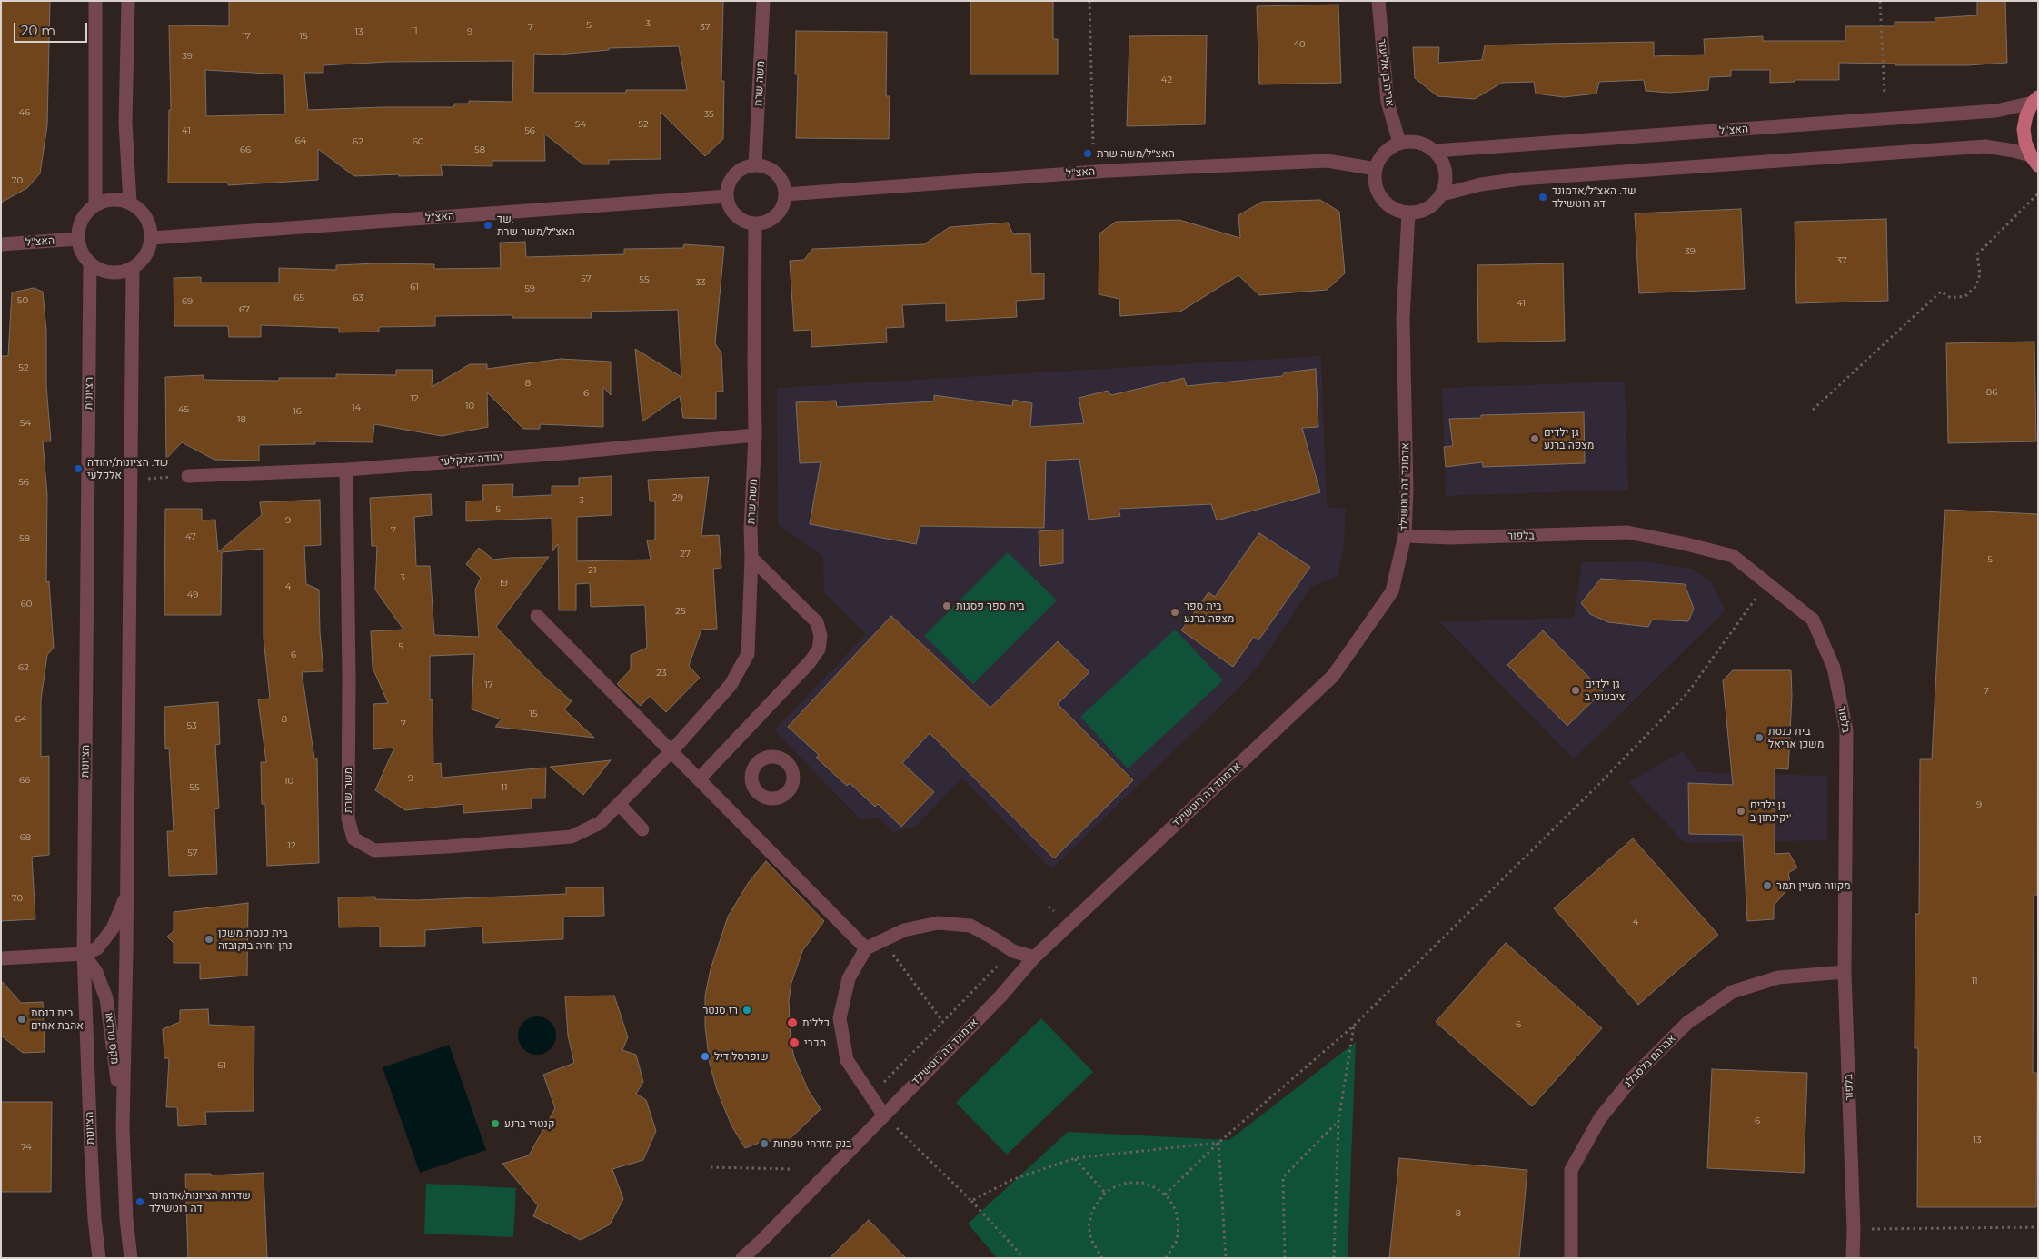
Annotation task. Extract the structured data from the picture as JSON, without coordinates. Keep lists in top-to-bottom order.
{
  "streets": {
    "street": [
      "אריה בן אליעזר",
      "משה שרת",
      "האצ\"ל",
      "הציונות",
      "יהודה אלקלעי",
      "אדמונד דה רוטשילד",
      "בלפור",
      "מקס נורדאו",
      "אברהם בלסבלג"
    ]
  },
  "crossings": [
    ["אריה בן אליעזר", "האצ\"ל"],
    ["אריה בן אליעזר", "אדמונד דה רוטשילד"],
    ["משה שרת", "האצ\"ל"],
    ["משה שרת", "יהודה אלקלעי"],
    ["האצ\"ל", "הציונות"],
    ["האצ\"ל", "אדמונד דה רוטשילד"],
    ["הציונות", "מקס נורדאו"],
    ["אדמונד דה רוטשילד", "בלפור"],
    ["בלפור", "אברהם בלסבלג"]
  ],
  "places": [
    "האצ״ל/משה שרת",
    "שד. האצ״ל/אדמונד דה רוטשילד",
    "שד. האצ״ל/משה שרת",
    "גן ילדים מצפה ברנע",
    "שד. הציונות/יהודה אלקלעי",
    "בית ספר פסגות",
    "בית ספר מצפה ברנע",
    "גן ילדים ציבעוני ב'",
    "בית כנסת משכן אריאל",
    "גן ילדים יקינתון ב'",
    "מקווה מעיין תמר",
    "בית כנסת משכן נתן וחיה בוקובזה",
    "רז סנטר",
    "בית כנסת אהבת אחים",
    "כללית",
    "מכבי",
    "שופרסל דיל",
    "קנטרי ברנע",
    "בנק מזרחי טפחות",
    "שדרות הציונות/אדמונד דה רוטשילד"
  ],
  "house_numbers": [
    "3",
    "5",
    "7",
    "37",
    "11",
    "13",
    "9",
    "17",
    "15",
    "40",
    "39",
    "42",
    "46",
    "35",
    "54",
    "52",
    "41",
    "56",
    "64",
    "62",
    "60",
    "66",
    "58",
    "70",
    "39",
    "37",
    "57",
    "55",
    "33",
    "61",
    "59",
    "65",
    "63",
    "50",
    "69",
    "41",
    "67",
    "52",
    "8",
    "86",
    "6",
    "12",
    "10",
    "14",
    "45",
    "16",
    "18",
    "54",
    "56",
    "29",
    "3",
    "5",
    "9",
    "7",
    "47",
    "58",
    "27",
    "5",
    "21",
    "3",
    "19",
    "4",
    "49",
    "60",
    "25",
    "5",
    "6",
    "62",
    "23",
    "17",
    "7",
    "15",
    "64",
    "8",
    "7",
    "53",
    "9",
    "66",
    "10",
    "55",
    "11",
    "9",
    "68",
    "12",
    "57",
    "70",
    "4",
    "11",
    "6",
    "61",
    "6",
    "13",
    "74",
    "8"
  ],
  "scale_bar": "20 m"
}
